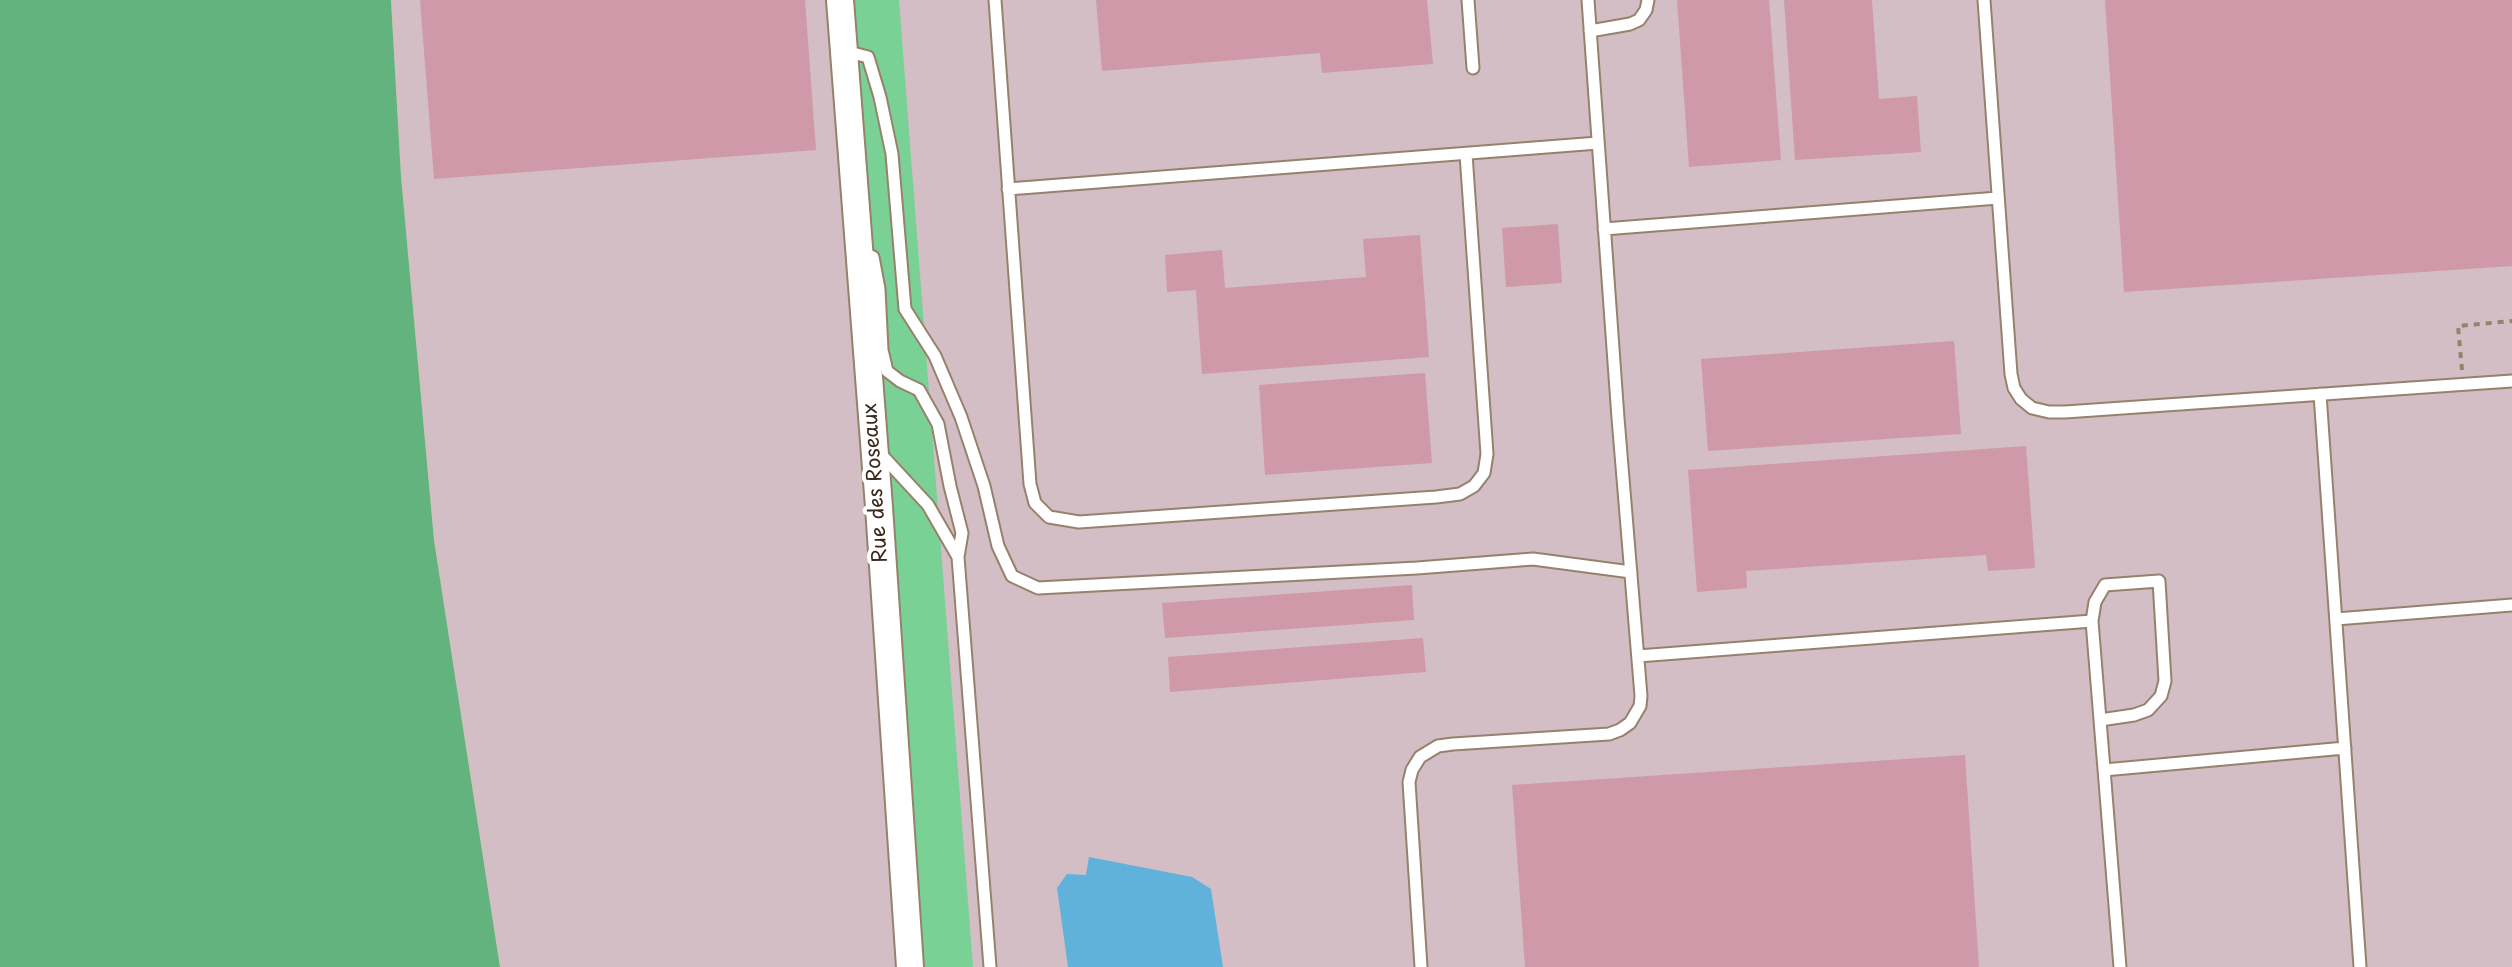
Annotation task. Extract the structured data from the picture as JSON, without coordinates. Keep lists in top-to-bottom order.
{
  "streets": {
    "street": ["Rue des Roseaux"]
  }
}
